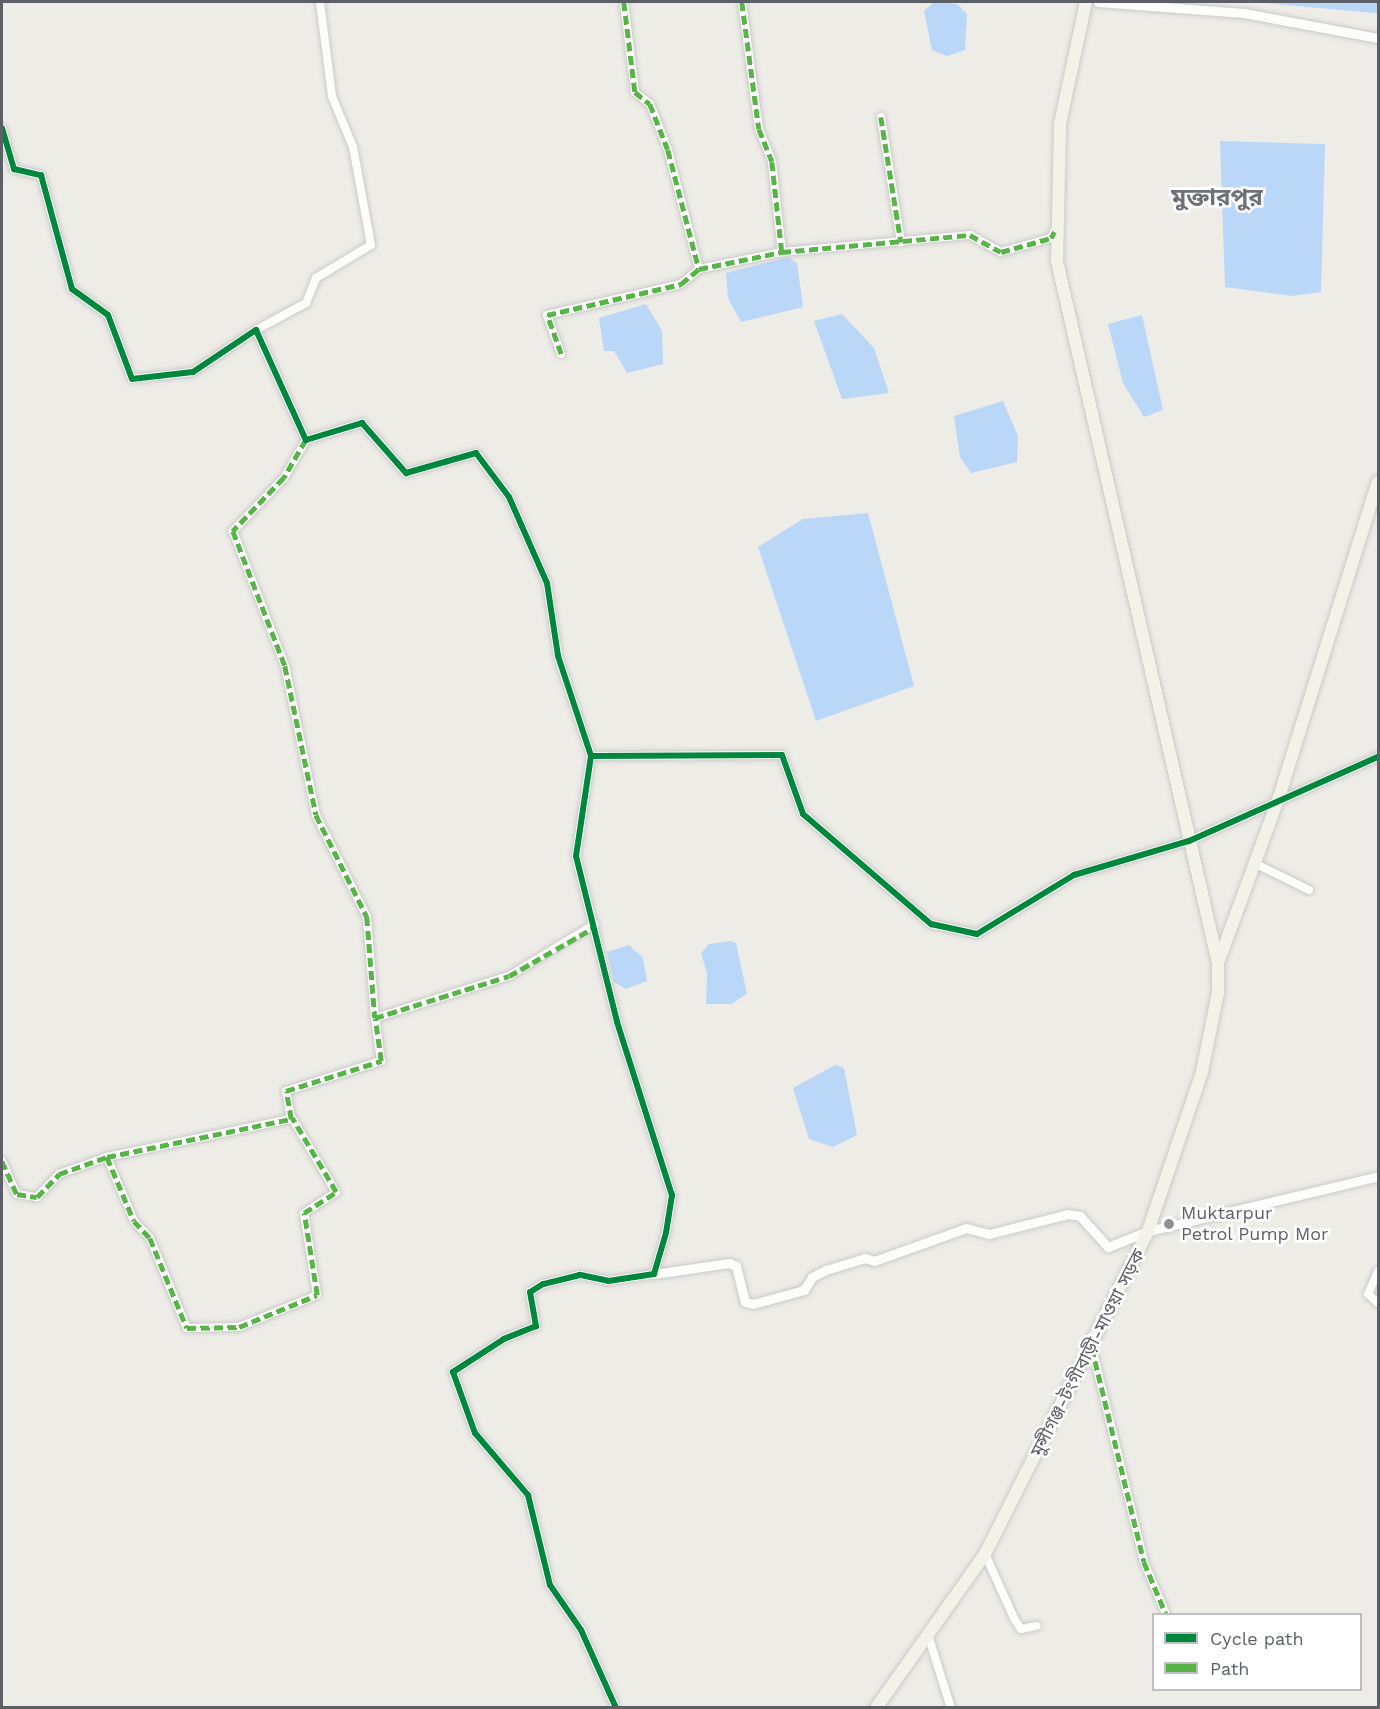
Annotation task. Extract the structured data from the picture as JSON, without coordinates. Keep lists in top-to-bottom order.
{
  "streets": {
    "main road": ["মুন্সীগঞ্জ-টংগীবাড়ী-মাওয়া সড়ক"]
  },
  "districts": ["মুক্তারপুর"],
  "places": ["Muktarpur Petrol Pump Mor"],
  "legend": ["Cycle path", "Path"]
}
